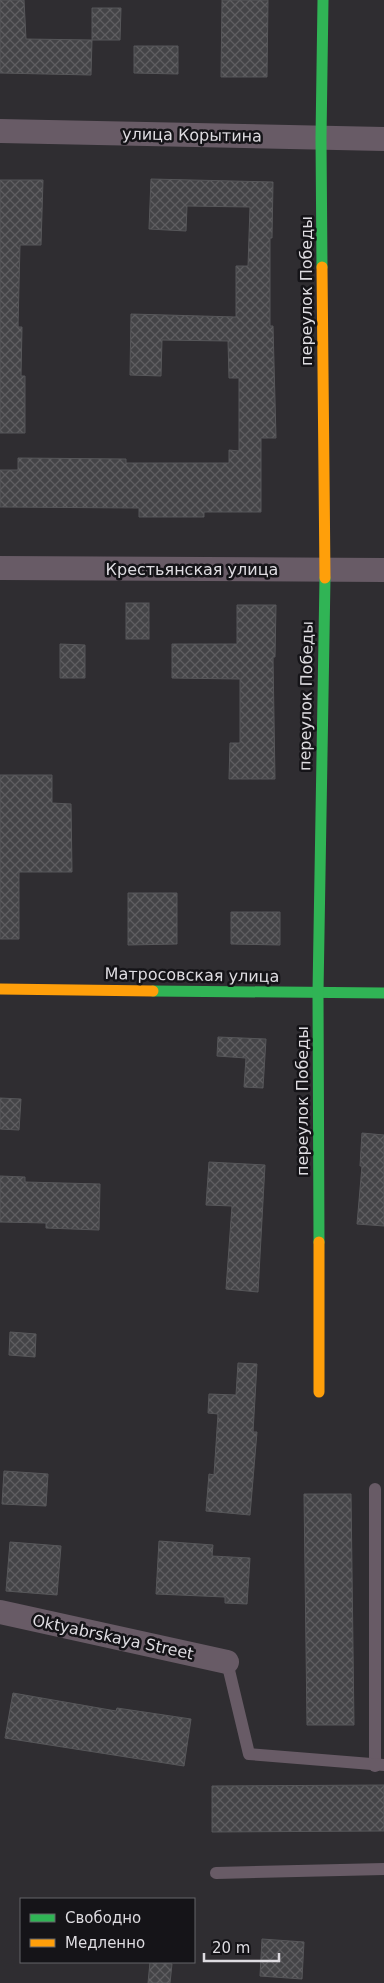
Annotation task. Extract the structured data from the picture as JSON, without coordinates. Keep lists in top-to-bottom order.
{
  "streets": {
    "main road": ["переулок Победы", "Матросовская улица"],
    "street": ["улица Корытина", "Крестьянская улица", "Oktyabrskaya Street"]
  },
  "crossings": [
    ["улица Корытина", "переулок Победы"],
    ["переулок Победы", "Крестьянская улица"],
    ["переулок Победы", "Матросовская улица"]
  ],
  "legend": ["Свободно", "Медленно"],
  "scale_bar": "20 m"
}
